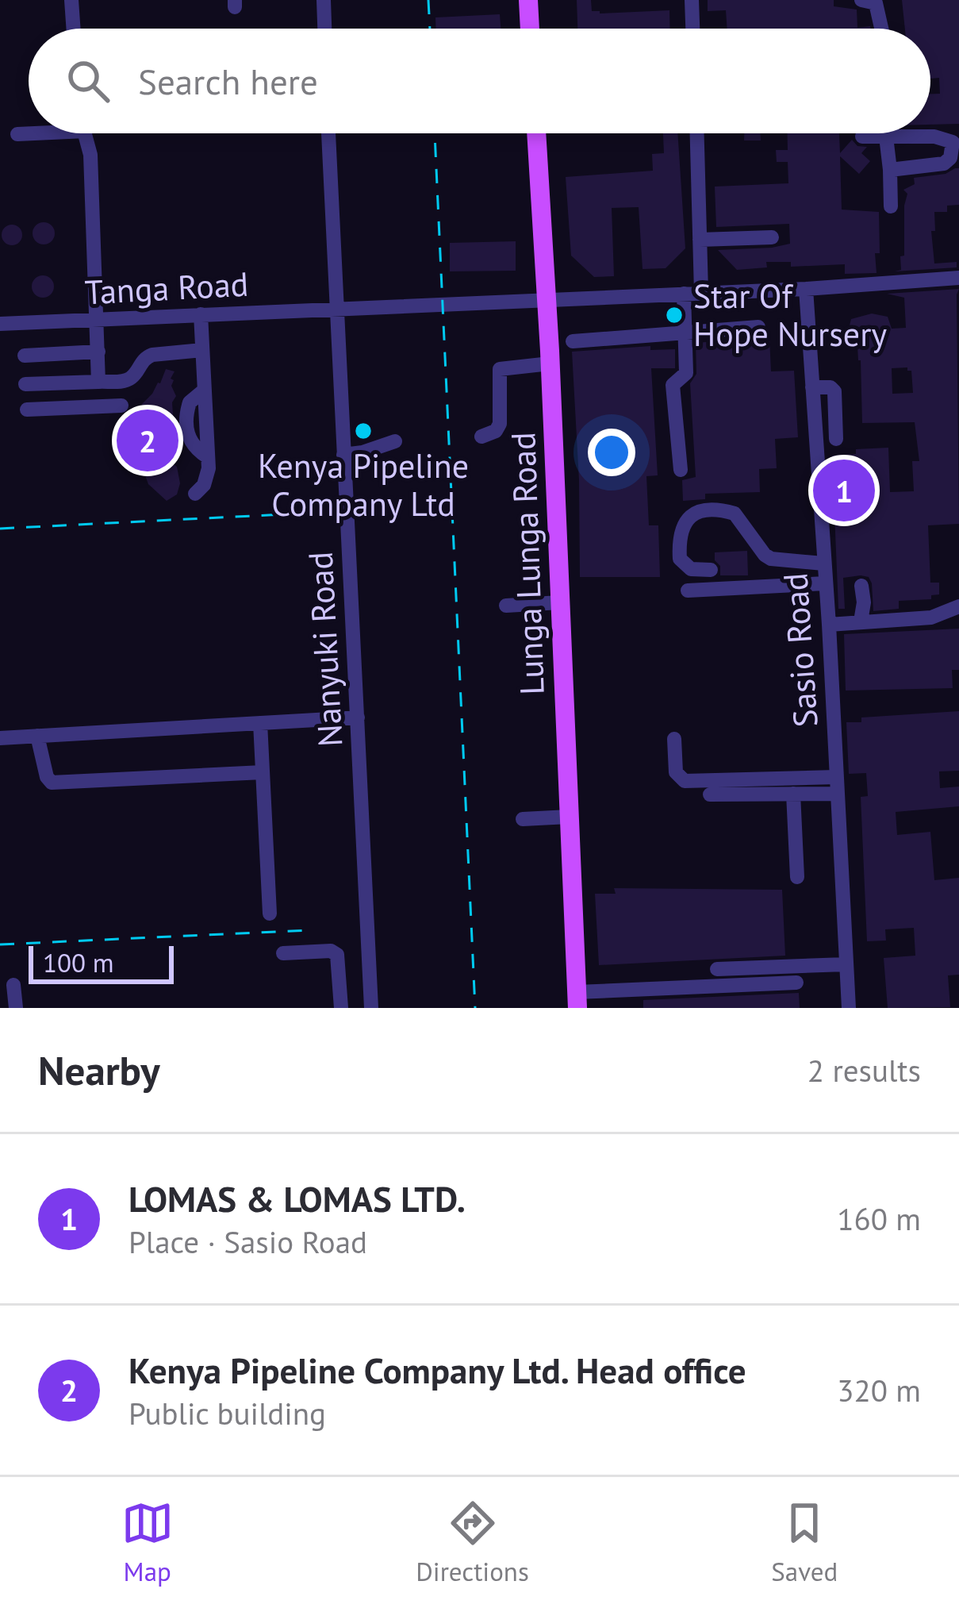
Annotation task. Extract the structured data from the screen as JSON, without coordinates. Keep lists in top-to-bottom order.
{
  "streets": {
    "main road": ["Lunga Lunga Road"],
    "street": ["Tanga Road", "Nanyuki Road", "Sasio Road"]
  },
  "crossings": [
    ["Tanga Road", "Lunga Lunga Road"],
    ["Tanga Road", "Nanyuki Road"],
    ["Tanga Road", "Sasio Road"]
  ],
  "places": ["Star Of Hope Nursery", "Kenya Pipeline Company Ltd"],
  "scale_bar": "100 m",
  "page": {
    "search": "Search here",
    "pins": ["2", "1"],
    "scale": "100 m",
    "heading": ["Nearby", "2 results"],
    "list": [
      {
        "mark": "1",
        "name": "LOMAS & LOMAS LTD.",
        "note": "Place · Sasio Road",
        "value": "160 m"
      },
      {
        "mark": "2",
        "name": "Kenya Pipeline Company Ltd. Head office",
        "note": "Public building",
        "value": "320 m"
      }
    ],
    "nav": ["Map", "Directions", "Saved"]
  }
}
